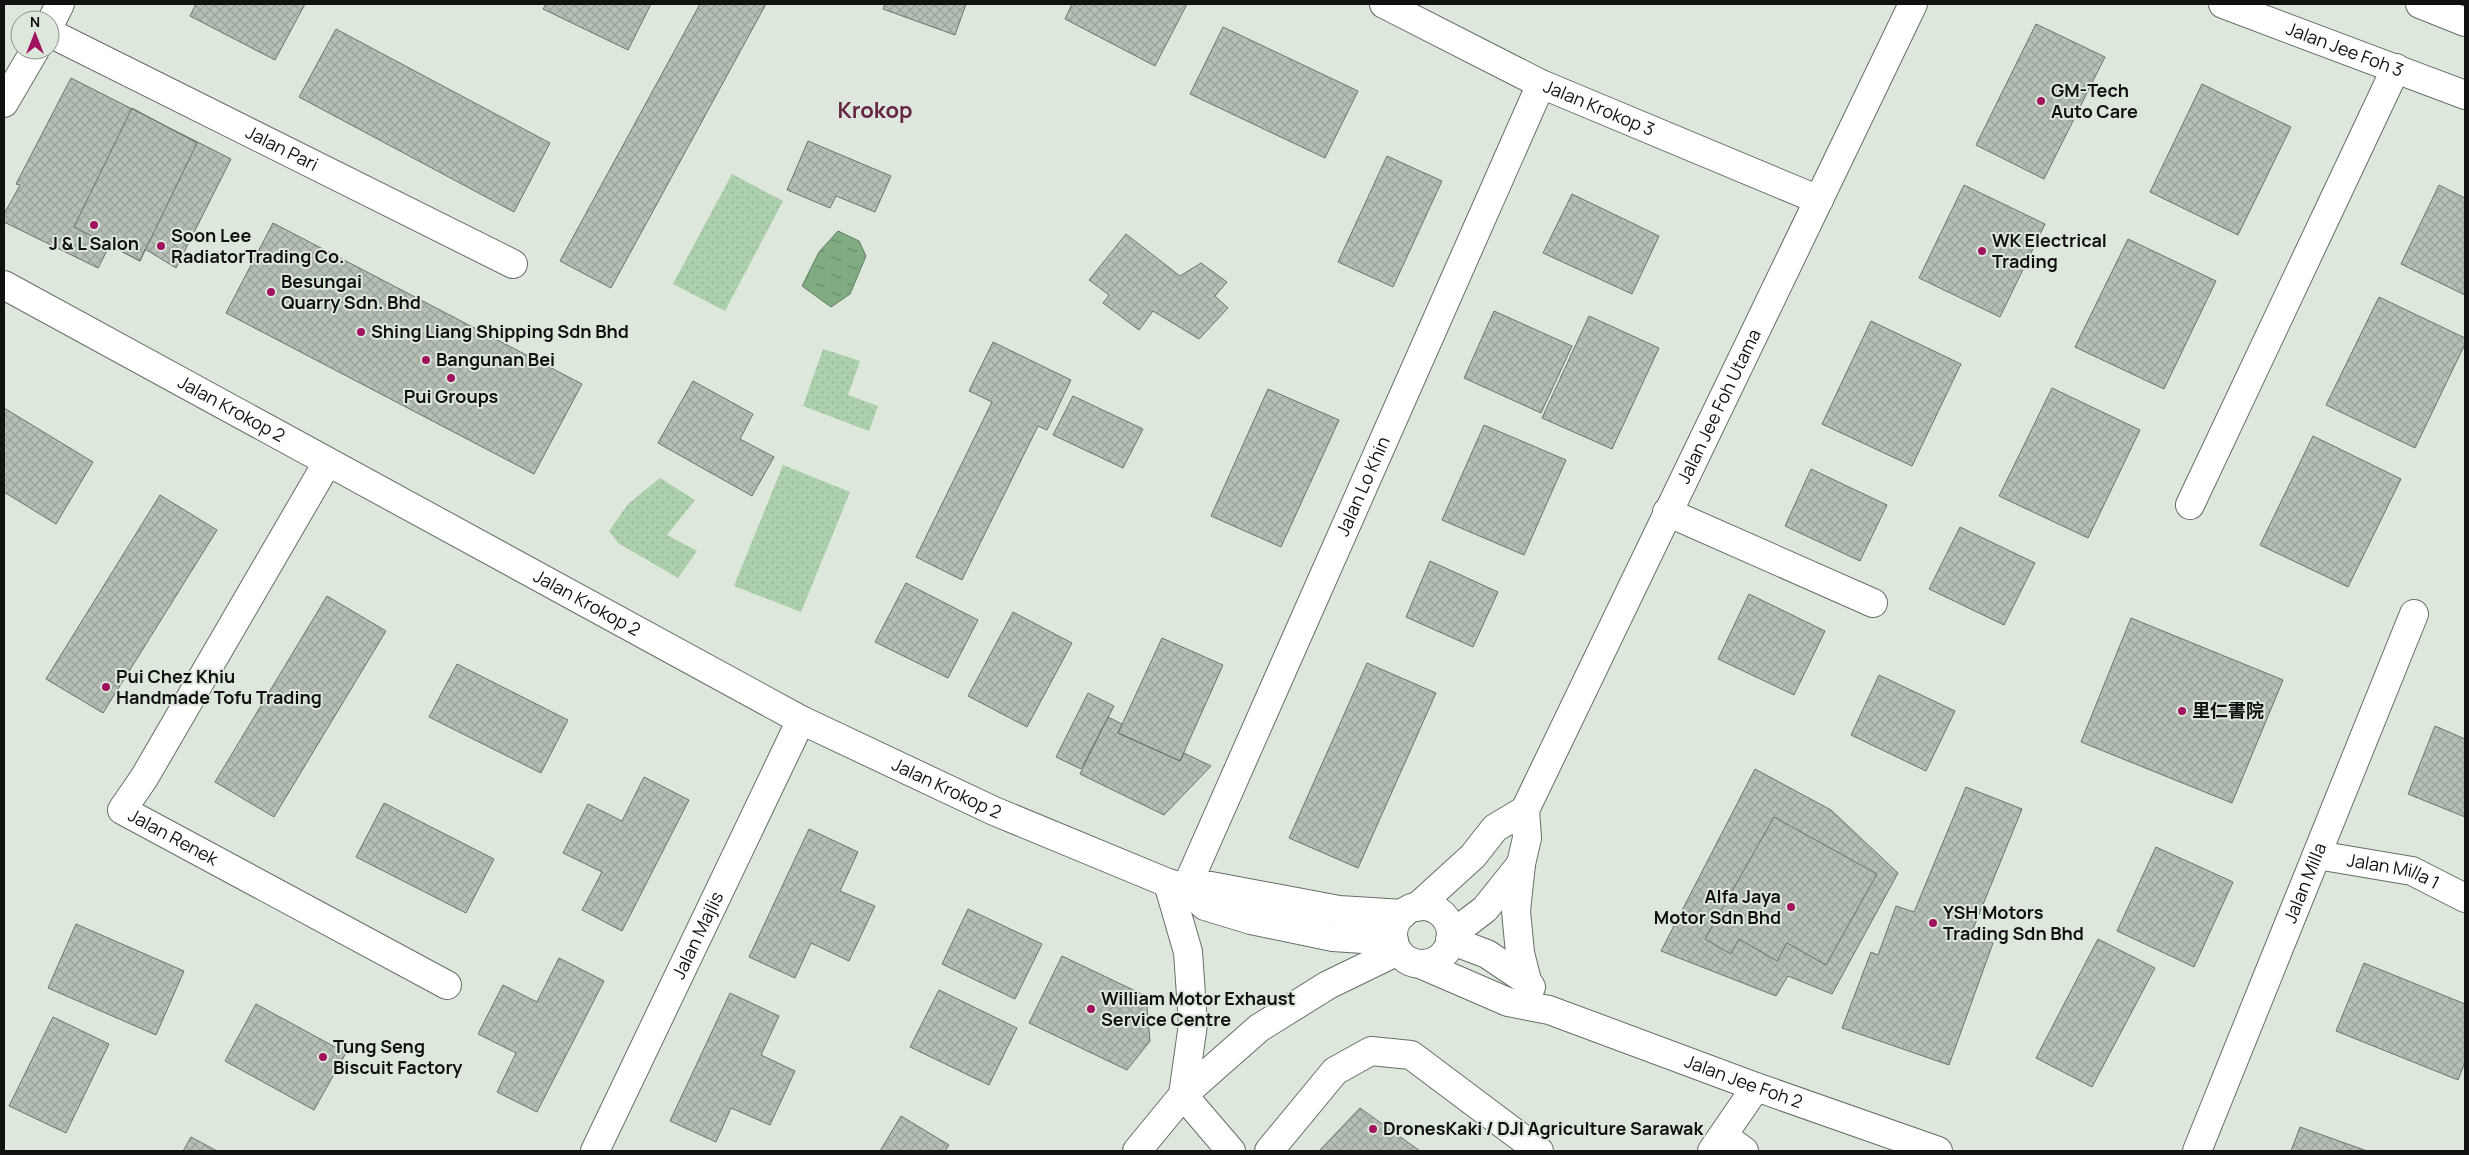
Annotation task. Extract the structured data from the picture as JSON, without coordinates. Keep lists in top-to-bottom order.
{
  "streets": {
    "street": [
      "Jalan Jee Foh 3",
      "Jalan Krokop 3",
      "Jalan Pari",
      "Jalan Jee Foh Utama",
      "Jalan Krokop 2",
      "Jalan Lo Khin",
      "Jalan Renek",
      "Jalan Milla 1",
      "Jalan Milla",
      "Jalan Majlis",
      "Jalan Jee Foh 2"
    ]
  },
  "crossings": [
    ["Jalan Krokop 3", "Jalan Jee Foh Utama"],
    ["Jalan Krokop 3", "Jalan Lo Khin"],
    ["Jalan Krokop 2", "Jalan Lo Khin"],
    ["Jalan Krokop 2", "Jalan Renek"],
    ["Jalan Krokop 2", "Jalan Majlis"],
    ["Jalan Milla 1", "Jalan Milla"]
  ],
  "districts": ["Krokop"],
  "places": [
    "GM-Tech Auto Care",
    "J & L Salon",
    "Soon Lee RadiatorTrading Co.",
    "WK Electrical Trading",
    "Besungai Quarry Sdn. Bhd",
    "Shing Liang Shipping Sdn Bhd",
    "Bangunan Bei",
    "Pui Groups",
    "Pui Chez Khiu Handmade Tofu Trading",
    "里仁書院",
    "Alfa Jaya Motor Sdn Bhd",
    "YSH Motors Trading Sdn Bhd",
    "William Motor Exhaust Service Centre",
    "Tung Seng Biscuit Factory",
    "DronesKaki / DJI Agriculture Sarawak"
  ],
  "north": "top"
}
